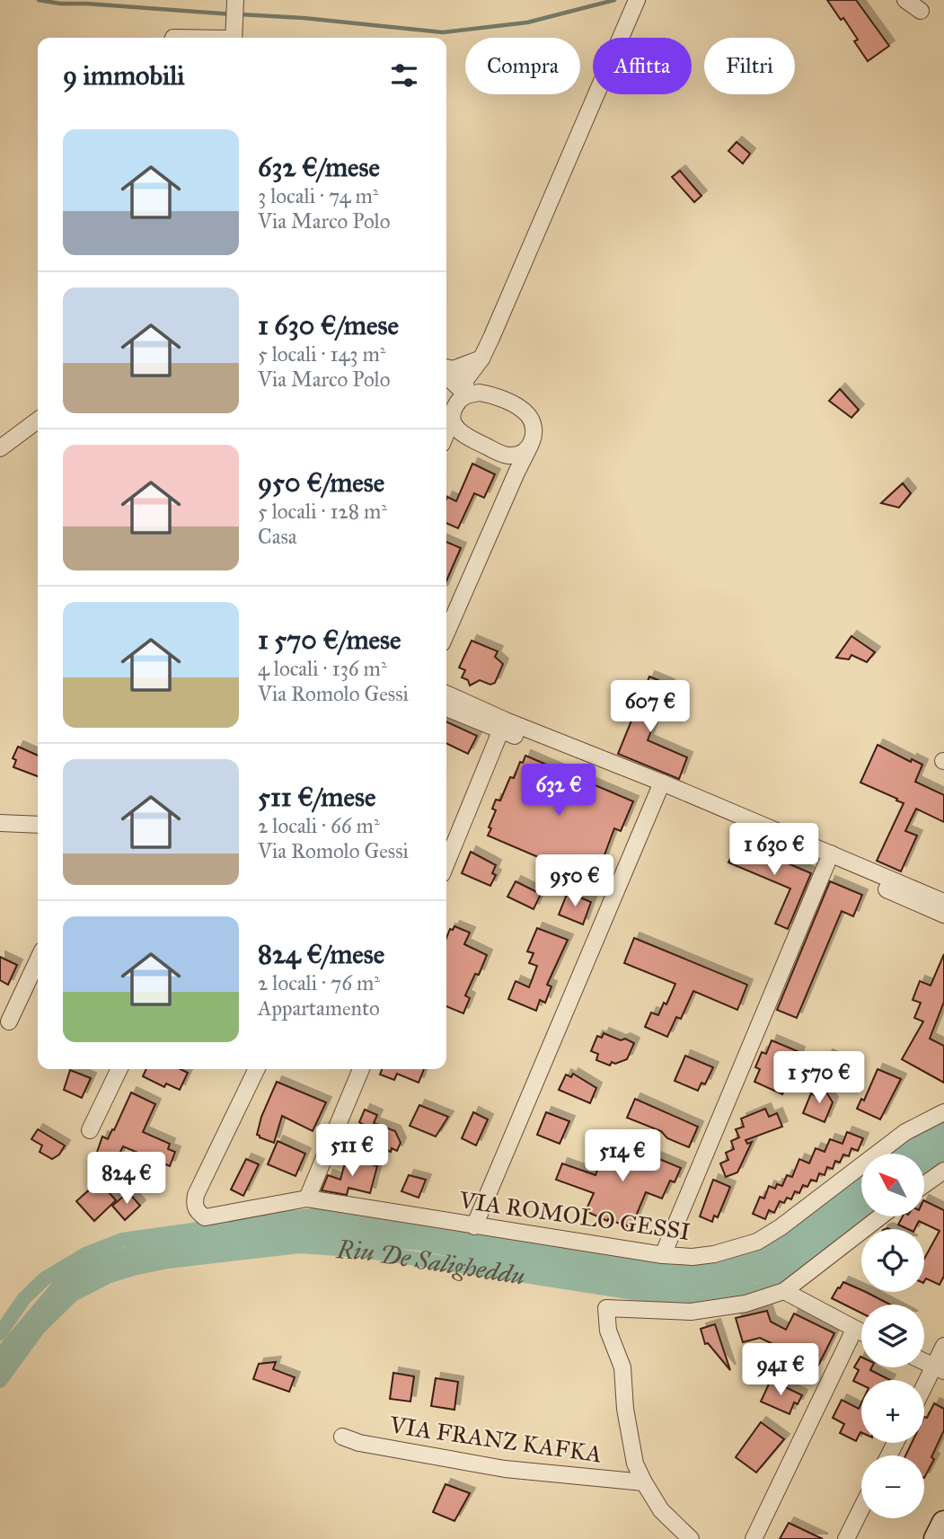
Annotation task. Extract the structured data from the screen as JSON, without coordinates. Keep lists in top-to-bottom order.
{
  "streets": {
    "street": ["VIA ROMOLO GESSI", "VIA FRANZ KAFKA"]
  },
  "water": ["Riu De Saligheddu"],
  "north": "top left",
  "page": {
    "chip": ["Compra", "Affitta", "Filtri"],
    "heading": "9 immobili",
    "list": [
      {
        "name": "632 €/mese",
        "note": "3 locali · 74 m² · Via Marco Polo"
      },
      {
        "name": "1 630 €/mese",
        "note": "5 locali · 143 m² · Via Marco Polo"
      },
      {
        "name": "950 €/mese",
        "note": "5 locali · 128 m² · Casa"
      },
      {
        "name": "1 570 €/mese",
        "note": "4 locali · 136 m² · Via Romolo Gessi"
      },
      {
        "name": "511 €/mese",
        "note": "2 locali · 66 m² · Via Romolo Gessi"
      },
      {
        "name": "824 €/mese",
        "note": "2 locali · 76 m² · Appartamento"
      }
    ],
    "price": [
      "607 €",
      "632 €",
      "1 630 €",
      "950 €",
      "1 570 €",
      "511 €",
      "514 €",
      "824 €",
      "941 €"
    ],
    "map_buttons": ["+", "−"]
  }
}
